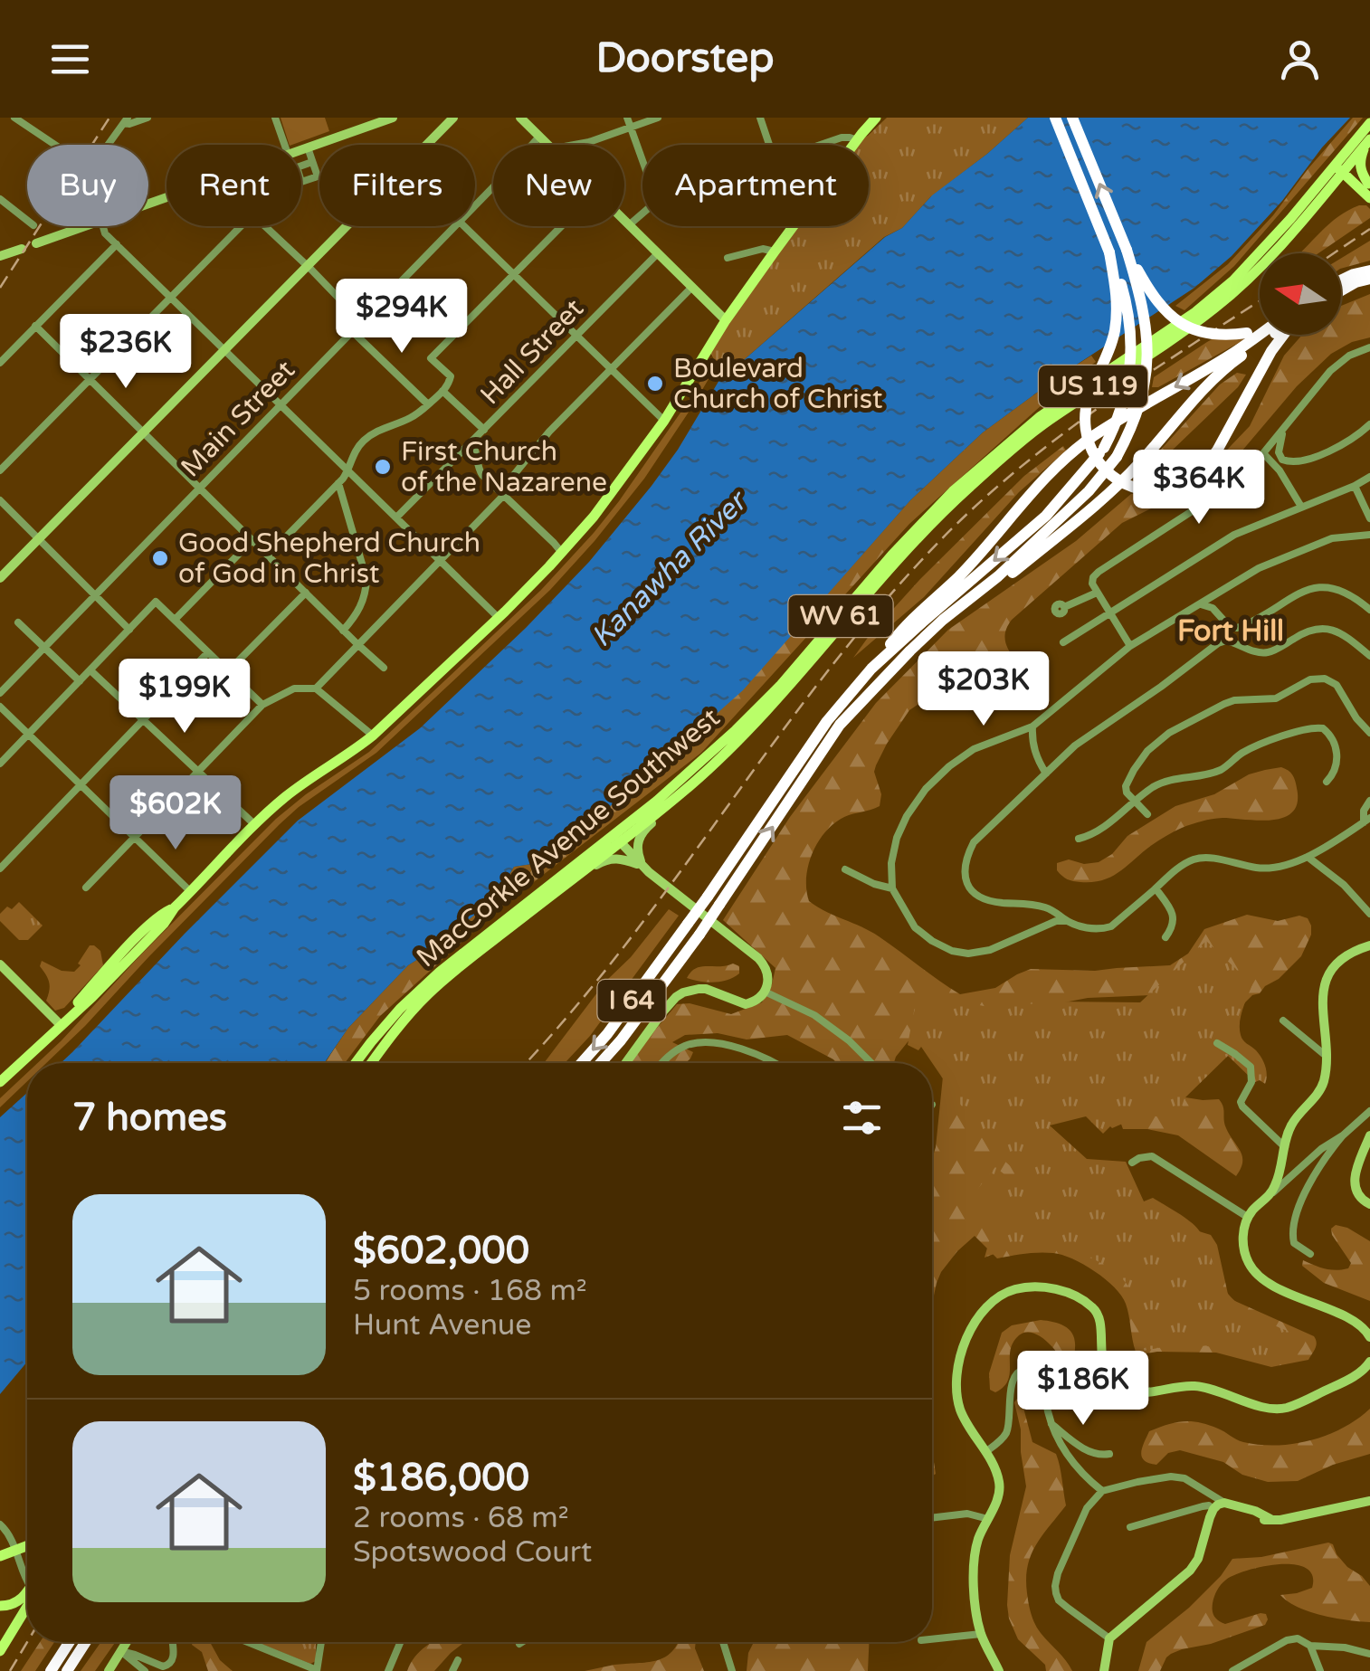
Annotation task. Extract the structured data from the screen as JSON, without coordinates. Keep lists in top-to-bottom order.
{
  "streets": {
    "highway": ["US 119", "I 64"],
    "main road": ["WV 61", "MacCorkle Avenue Southwest"],
    "street": ["Hall Street", "Main Street"]
  },
  "crossings": [
    ["US 119", "I 64"],
    ["WV 61", "MacCorkle Avenue Southwest"]
  ],
  "districts": ["Fort Hill"],
  "water": ["Kanawha River"],
  "places": ["Boulevard Church of Christ", "First Church of the Nazarene", "Good Shepherd Church of God in Christ"],
  "north": "left",
  "page": {
    "header": "Doorstep",
    "chip": [
      "Buy",
      "Rent",
      "Filters",
      "New",
      "Apartment"
    ],
    "price": [
      "$294K",
      "$236K",
      "$364K",
      "$203K",
      "$199K",
      "$602K",
      "$186K"
    ],
    "heading": "7 homes",
    "list": [
      {
        "name": "$602,000",
        "note": "5 rooms · 168 m² · Hunt Avenue"
      },
      {
        "name": "$186,000",
        "note": "2 rooms · 68 m² · Spotswood Court"
      }
    ]
  }
}
